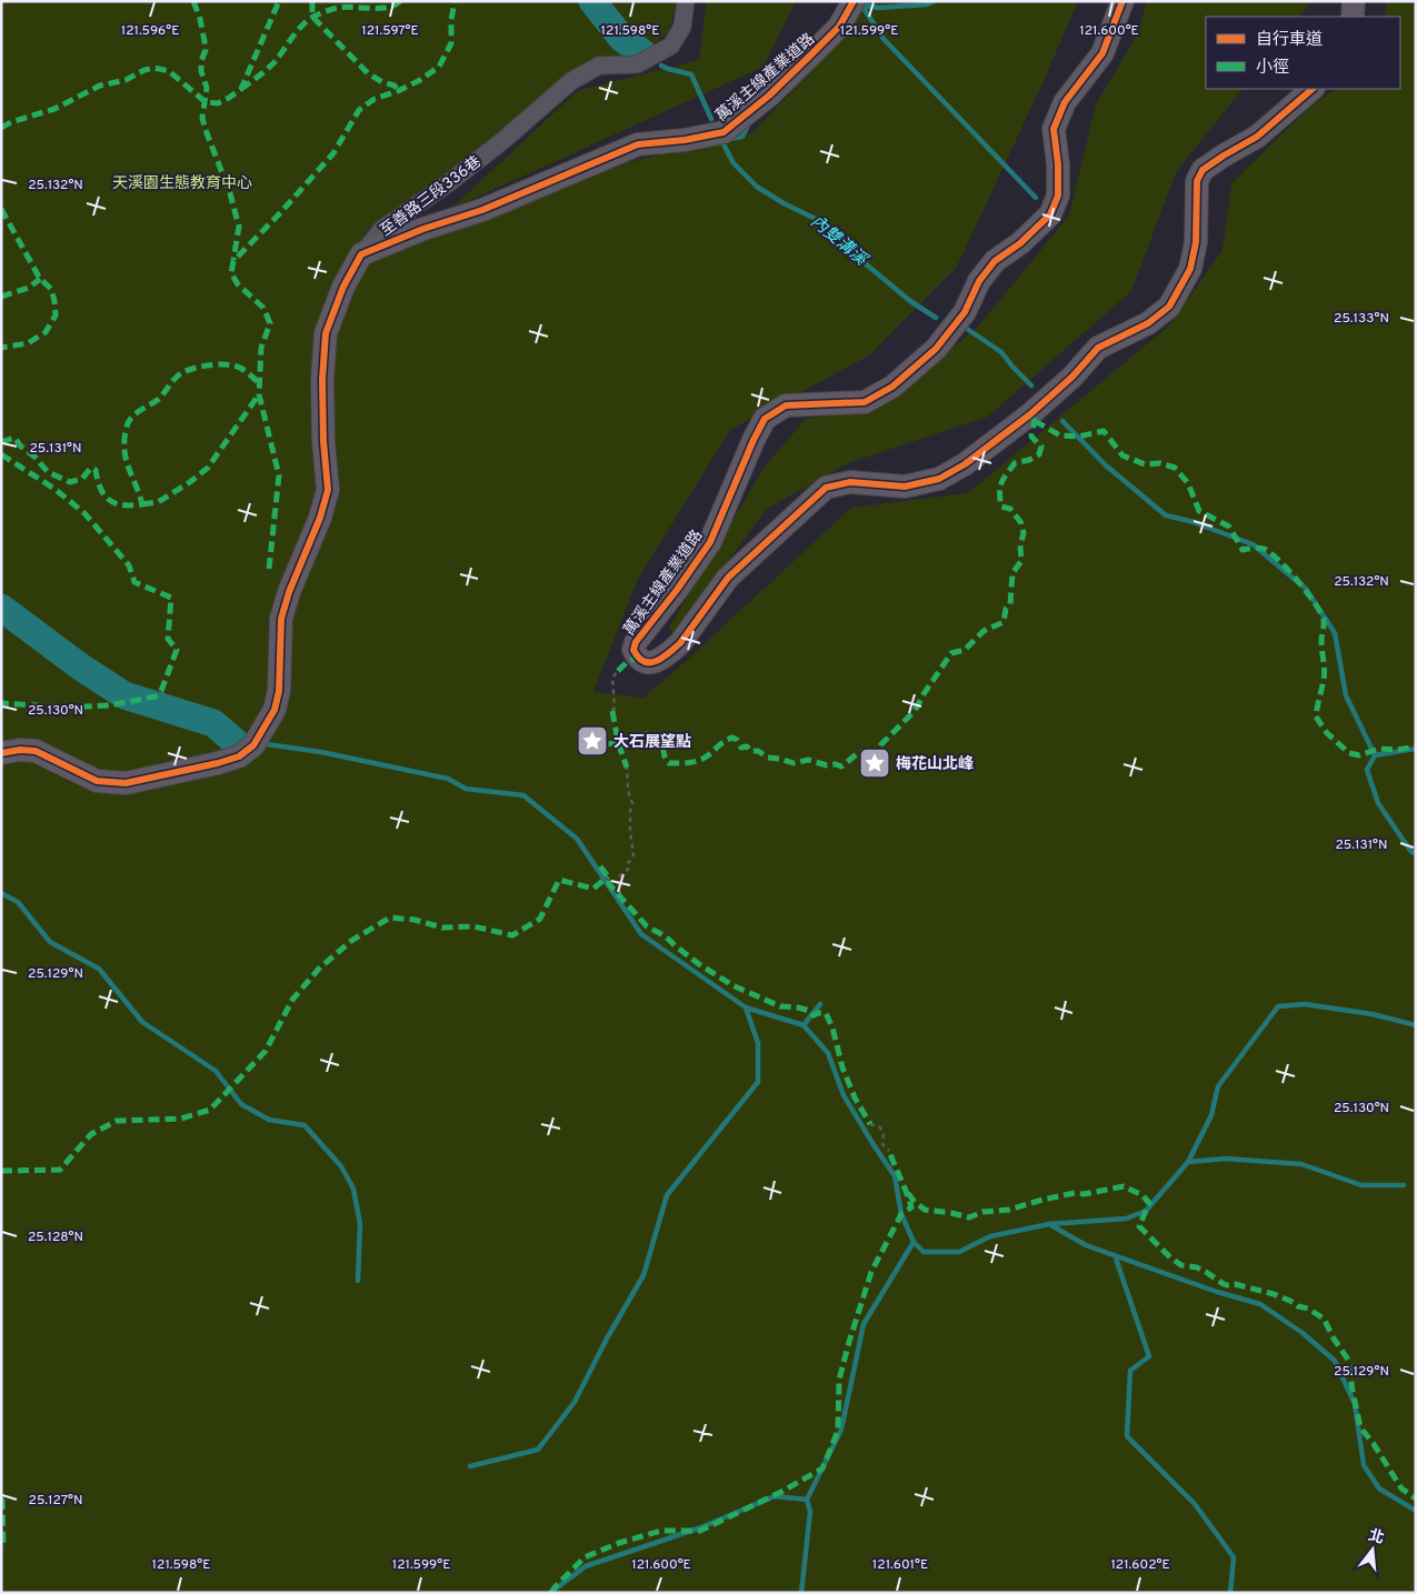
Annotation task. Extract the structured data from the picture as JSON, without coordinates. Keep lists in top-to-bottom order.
{
  "streets": {
    "street": ["萬溪主線產業道路", "至善路三段336巷"]
  },
  "crossings": [
    ["萬溪主線產業道路", "至善路三段336巷"]
  ],
  "water": ["內雙溝溪"],
  "parks": ["天溪園生態教育中心"],
  "places": {
    "place": ["大石展望點", "梅花山北峰"]
  },
  "legend": ["自行車道", "小徑"],
  "north": "top",
  "coordinates": [
    "121.596°E",
    "121.597°E",
    "121.598°E",
    "121.599°E",
    "121.600°E",
    "25.132°N",
    "25.133°N",
    "25.131°N",
    "25.130°N",
    "25.129°N",
    "25.128°N",
    "25.127°N",
    "121.601°E",
    "121.602°E"
  ]
}
